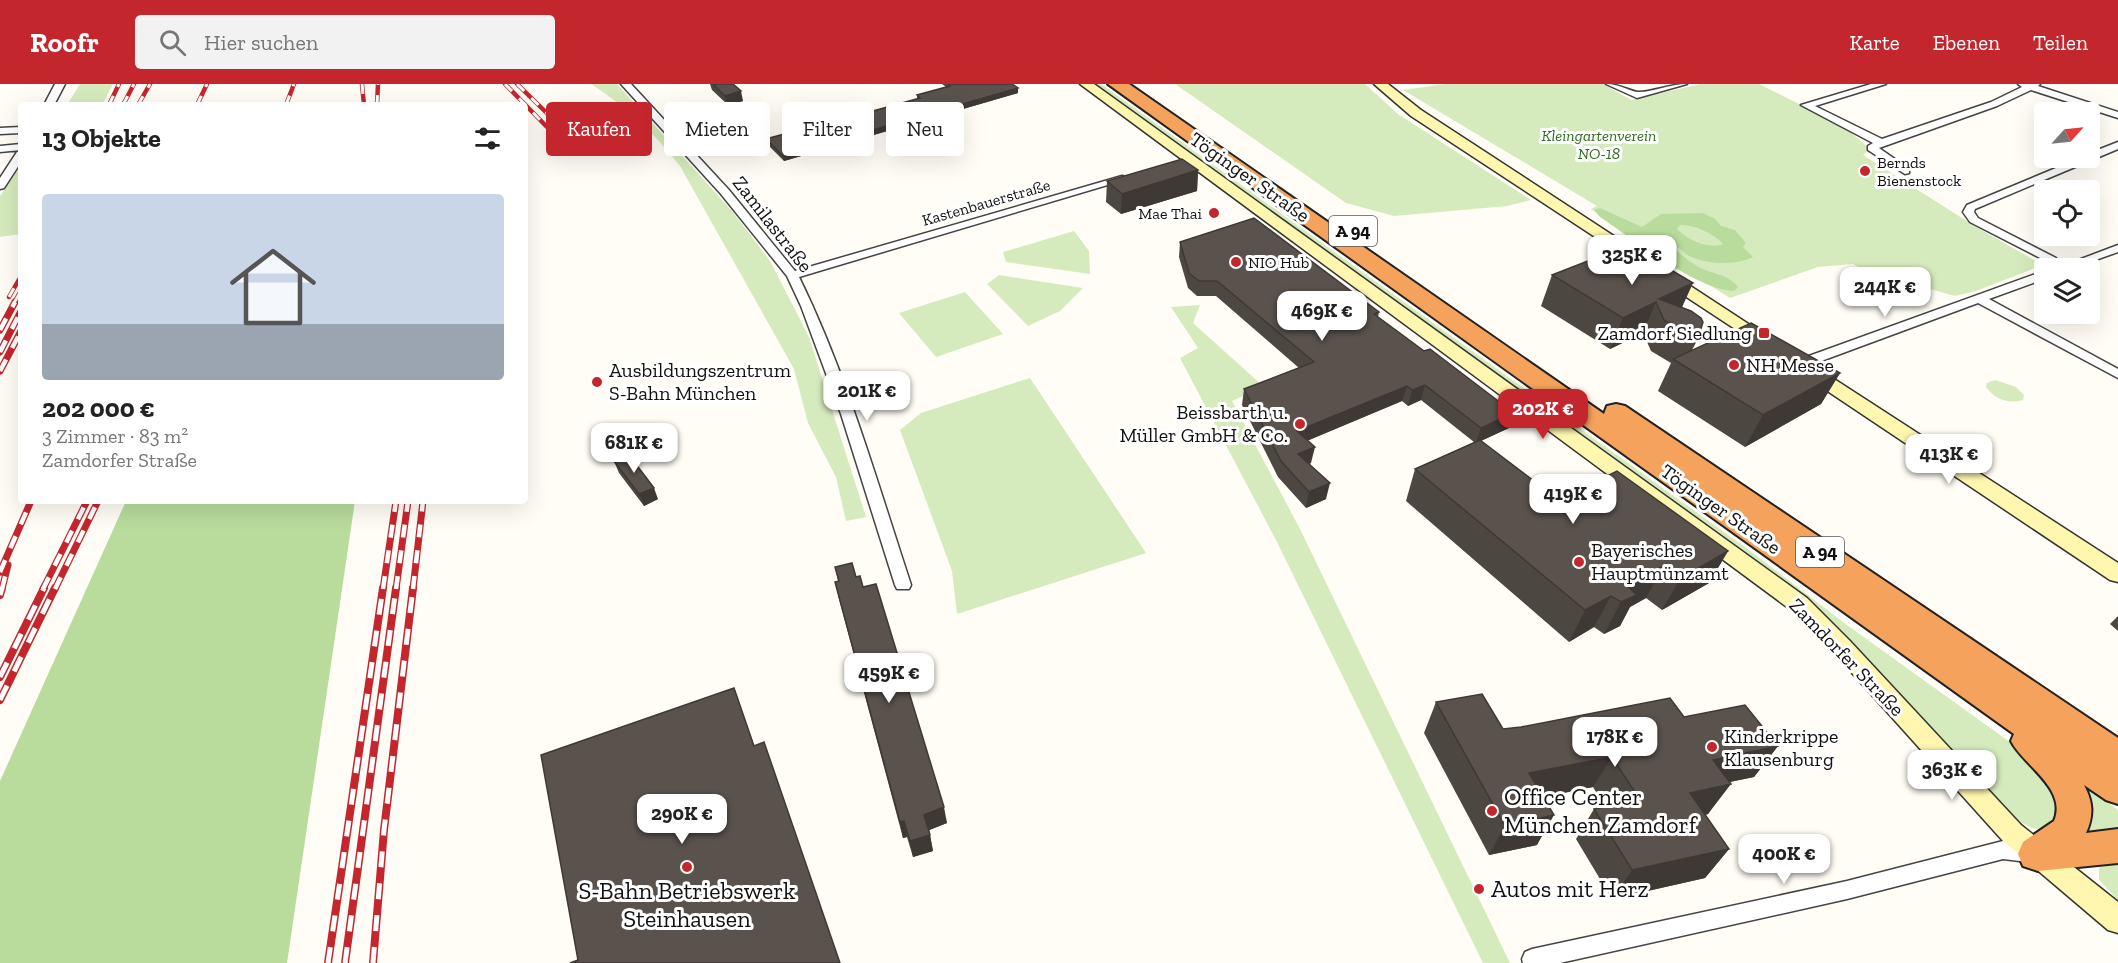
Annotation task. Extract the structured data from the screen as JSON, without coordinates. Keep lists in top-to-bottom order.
{
  "streets": {
    "highway": ["Töginger Straße", "A 94"],
    "street": ["Kastenbauerstraße", "Zamilastraße", "Zamdorfer Straße"]
  },
  "crossings": [
    ["Kastenbauerstraße", "Zamilastraße"]
  ],
  "parks": ["Kleingartenverein NO-18"],
  "places": {
    "other": [
      "Bernds Bienenstock",
      "Mae Thai",
      "NIO Hub",
      "NH Messe",
      "Ausbildungszentrum S-Bahn München",
      "Beissbarth u. Müller GmbH & Co.",
      "Bayerisches Hauptmünzamt",
      "Kinderkrippe Klausenburg",
      "Office Center München Zamdorf",
      "S-Bahn Betriebswerk Steinhausen",
      "Autos mit Herz"
    ],
    "transit": ["Zamdorf Siedlung"]
  },
  "north": "top right",
  "page": {
    "header": "Roofr",
    "search": "Hier suchen",
    "nav": ["Karte", "Ebenen", "Teilen"],
    "chip": [
      "Kaufen",
      "Mieten",
      "Filter",
      "Neu"
    ],
    "heading": "13 Objekte",
    "list": [
      {
        "name": "202 000 €",
        "note": "3 Zimmer · 83 m² · Zamdorfer Straße"
      }
    ],
    "price": [
      "325K €",
      "244K €",
      "469K €",
      "201K €",
      "202K €",
      "681K €",
      "413K €",
      "419K €",
      "459K €",
      "178K €",
      "363K €",
      "290K €",
      "400K €"
    ]
  }
}
